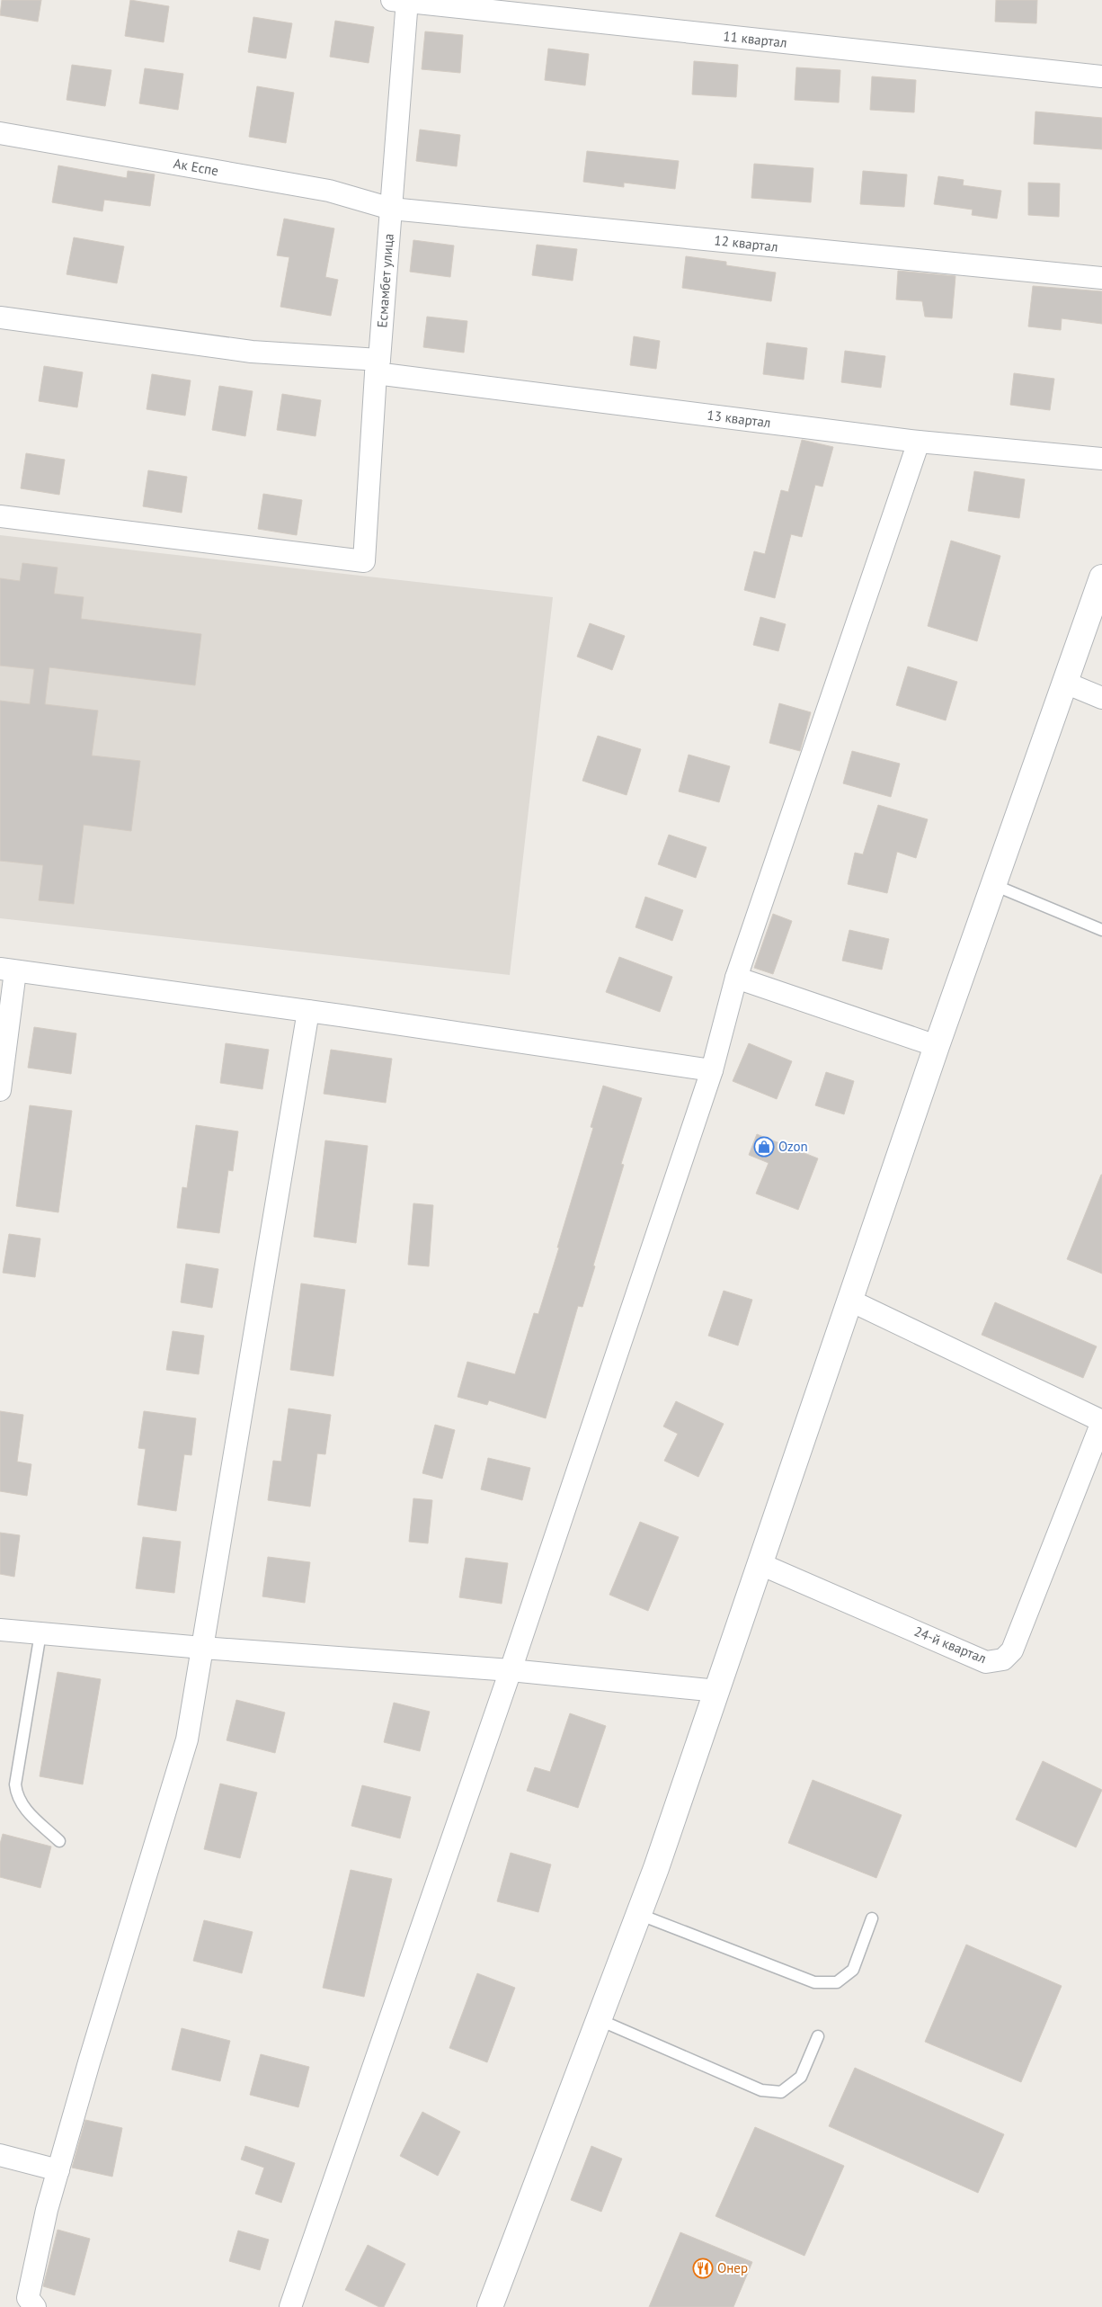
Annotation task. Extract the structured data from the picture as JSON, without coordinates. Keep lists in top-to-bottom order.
{
  "streets": {
    "street": [
      "11 квартал",
      "Ак Еспе",
      "12 квартал",
      "Есмамбет улица",
      "13 квартал",
      "24-й квартал"
    ]
  },
  "crossings": [
    ["11 квартал", "Есмамбет улица"],
    ["Ак Еспе", "12 квартал"],
    ["Ак Еспе", "Есмамбет улица"],
    ["12 квартал", "Есмамбет улица"],
    ["Есмамбет улица", "13 квартал"]
  ],
  "places": {
    "shop": ["Ozon"],
    "restaurant": ["Онер"]
  }
}
